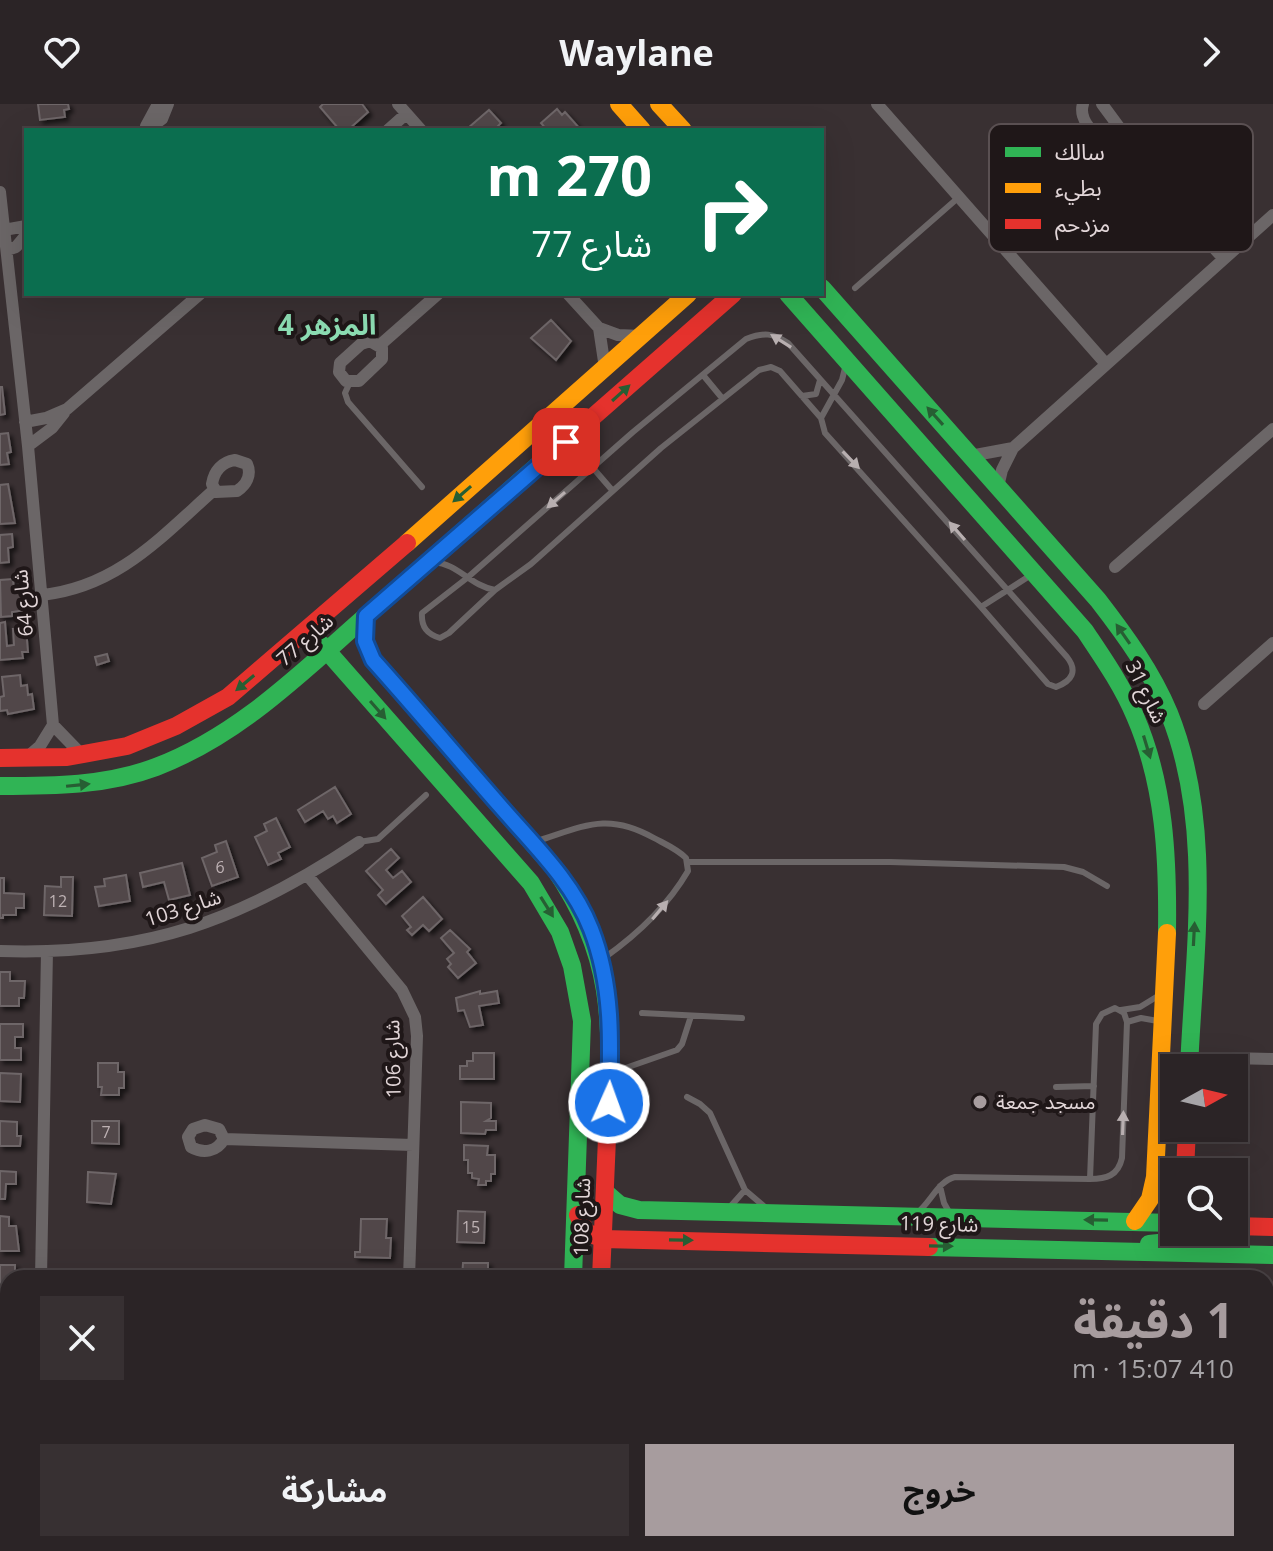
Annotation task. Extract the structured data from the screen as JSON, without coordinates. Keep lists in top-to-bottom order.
{
  "streets": {
    "street": [
      "شارع 64",
      "شارع 77",
      "شارع 31",
      "شارع 103",
      "شارع 106",
      "شارع 108",
      "شارع 119"
    ]
  },
  "crossings": [
    ["شارع 77", "شارع 108"],
    ["شارع 31", "شارع 119"],
    ["شارع 103", "شارع 106"],
    ["شارع 108", "شارع 119"]
  ],
  "districts": ["المزهر 4"],
  "places": ["مسجد جمعة"],
  "house_numbers": [
    "6",
    "12",
    "7",
    "15"
  ],
  "legend": ["سالك", "بطيء", "مزدحم"],
  "north": "right",
  "page": {
    "header": "Waylane",
    "turn": ["270 m", "شارع 77"],
    "heading": ["1 دقيقة", "410 m · 15:07"],
    "buttons": ["خروج", "مشاركة"]
  }
}
